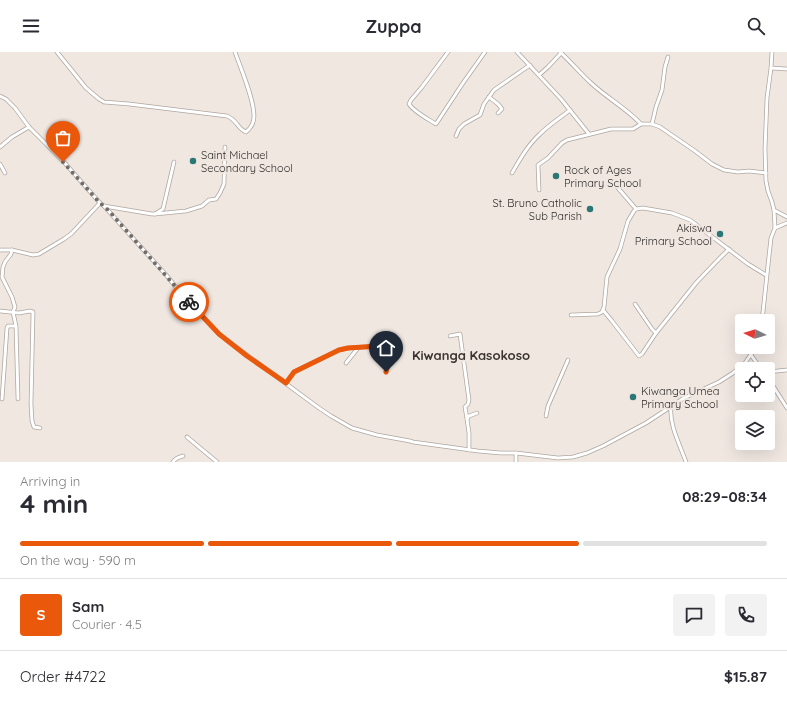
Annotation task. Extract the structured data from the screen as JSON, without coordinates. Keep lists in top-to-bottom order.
{
  "districts": ["Kiwanga Kasokoso"],
  "places": [
    "Saint Michael Secondary School",
    "Rock of Ages Primary School",
    "St. Bruno Catholic Sub Parish",
    "Akiswa Primary School",
    "Kiwanga Umea Primary School"
  ],
  "north": "left",
  "page": {
    "header": "Zuppa",
    "heading": ["4 min", "Arriving in", "08:29–08:34"],
    "panel": [
      "Sam",
      "Courier · 4.5",
      "Order #4722",
      "$15.87"
    ],
    "bar": "On the way · 590 m",
    "round": "S"
  }
}
